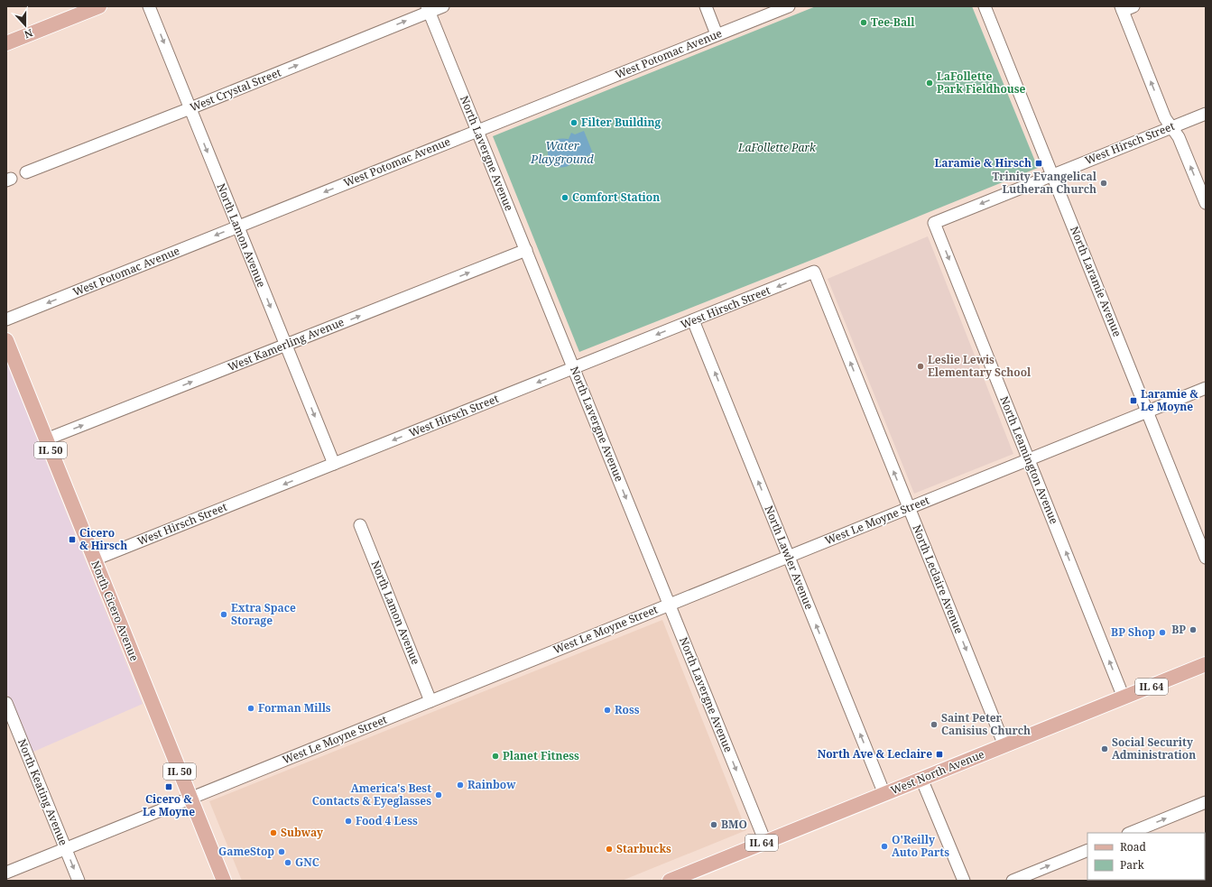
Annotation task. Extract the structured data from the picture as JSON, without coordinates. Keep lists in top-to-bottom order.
{
  "streets": {
    "main road": [
      "IL 50",
      "North Cicero Avenue",
      "IL 64",
      "West North Avenue"
    ],
    "street": [
      "West Potomac Avenue",
      "West Crystal Street",
      "West Hirsch Street",
      "North Lavergne Avenue",
      "North Lamon Avenue",
      "North Laramie Avenue",
      "West Kamerling Avenue",
      "North Leamington Avenue",
      "West Le Moyne Street",
      "North Lawler Avenue",
      "North Leclaire Avenue",
      "North Keating Avenue"
    ]
  },
  "crossings": [
    ["West Potomac Avenue", "North Lavergne Avenue"],
    ["West Potomac Avenue", "North Lamon Avenue"],
    ["West Crystal Street", "North Lavergne Avenue"],
    ["West Crystal Street", "North Lamon Avenue"],
    ["West Hirsch Street", "North Lavergne Avenue"],
    ["West Hirsch Street", "North Lamon Avenue"],
    ["West Hirsch Street", "North Laramie Avenue"],
    ["West Hirsch Street", "North Leamington Avenue"],
    ["West Hirsch Street", "North Lawler Avenue"],
    ["West Hirsch Street", "North Leclaire Avenue"],
    ["West Hirsch Street", "North Cicero Avenue"],
    ["North Lavergne Avenue", "West Kamerling Avenue"],
    ["North Lavergne Avenue", "West Le Moyne Street"],
    ["North Lavergne Avenue", "West North Avenue"],
    ["North Lamon Avenue", "West Kamerling Avenue"],
    ["North Lamon Avenue", "West Le Moyne Street"],
    ["North Laramie Avenue", "West Le Moyne Street"],
    ["West Kamerling Avenue", "North Cicero Avenue"],
    ["North Leamington Avenue", "West Le Moyne Street"],
    ["North Leamington Avenue", "West North Avenue"],
    ["West Le Moyne Street", "North Lawler Avenue"],
    ["West Le Moyne Street", "North Leclaire Avenue"],
    ["West Le Moyne Street", "North Cicero Avenue"],
    ["West Le Moyne Street", "North Keating Avenue"],
    ["North Lawler Avenue", "West North Avenue"],
    ["North Leclaire Avenue", "West North Avenue"]
  ],
  "one_way": [
    "West Potomac Avenue",
    "West Crystal Street",
    "West Hirsch Street",
    "North Lavergne Avenue",
    "North Lamon Avenue",
    "West Kamerling Avenue",
    "North Lawler Avenue"
  ],
  "water": ["Water Playground"],
  "parks": ["LaFollette Park"],
  "places": {
    "other": [
      "Tee-Ball",
      "LaFollette Park Fieldhouse",
      "Filter Building",
      "Trinity Evangelical Lutheran Church",
      "Comfort Station",
      "Leslie Lewis Elementary School",
      "Extra Space Storage",
      "BP",
      "BP Shop",
      "Forman Mills",
      "Ross",
      "Saint Peter Canisius Church",
      "Social Security Administration",
      "Planet Fitness",
      "Rainbow",
      "America's Best Contacts & Eyeglasses",
      "Food 4 Less",
      "BMO",
      "Subway",
      "O'Reilly Auto Parts",
      "Starbucks",
      "GameStop",
      "GNC"
    ],
    "transit": [
      "Laramie & Hirsch",
      "Laramie & Le Moyne",
      "Cicero & Hirsch",
      "North Ave & Leclaire",
      "Cicero & Le Moyne"
    ]
  },
  "legend": ["Road", "Park"],
  "north": "bottom"
}
